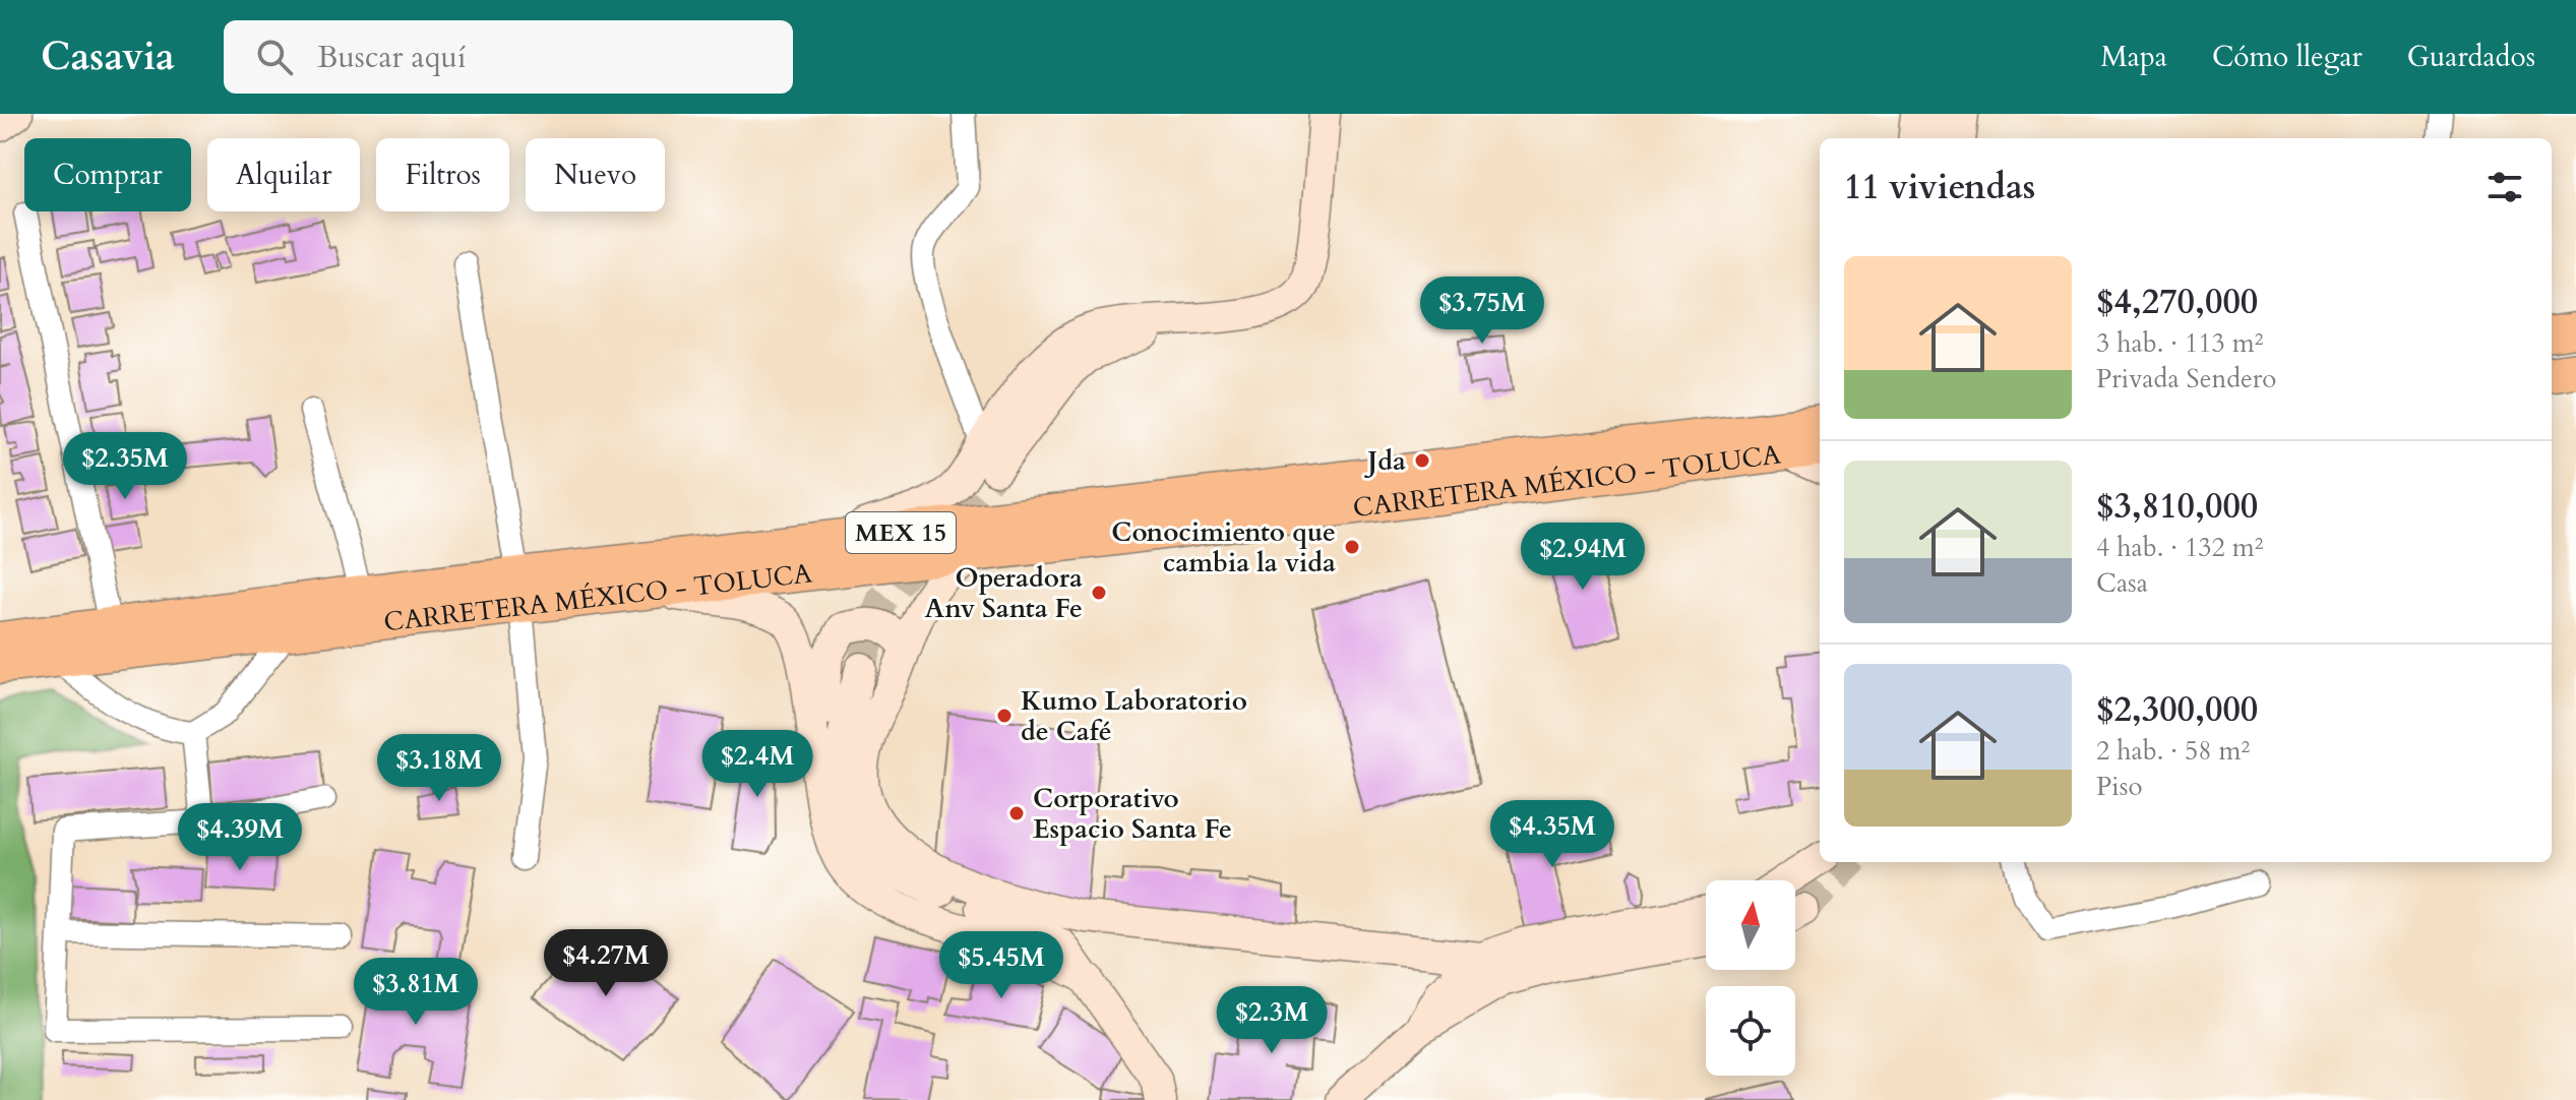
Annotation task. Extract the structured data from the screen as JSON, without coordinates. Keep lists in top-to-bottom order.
{
  "streets": {
    "main road": ["CARRETERA MÉXICO - TOLUCA", "MEX 15"]
  },
  "places": [
    "Jda",
    "Conocimiento que cambia la vida",
    "Operadora Anv Santa Fe",
    "Kumo Laboratorio de Café",
    "Corporativo Espacio Santa Fe"
  ],
  "north": "top",
  "page": {
    "header": "Casavia",
    "search": "Buscar aquí",
    "nav": ["Mapa", "Cómo llegar", "Guardados"],
    "chip": [
      "Comprar",
      "Alquilar",
      "Filtros",
      "Nuevo"
    ],
    "heading": "11 viviendas",
    "list": [
      {
        "name": "$4,270,000",
        "note": "3 hab. · 113 m² · Privada Sendero"
      },
      {
        "name": "$3,810,000",
        "note": "4 hab. · 132 m² · Casa"
      },
      {
        "name": "$2,300,000",
        "note": "2 hab. · 58 m² · Piso"
      }
    ],
    "price": [
      "$3.75M",
      "$2.35M",
      "$2.94M",
      "$2.4M",
      "$3.18M",
      "$4.35M",
      "$4.39M",
      "$4.27M",
      "$5.45M",
      "$3.81M",
      "$2.3M"
    ]
  }
}
